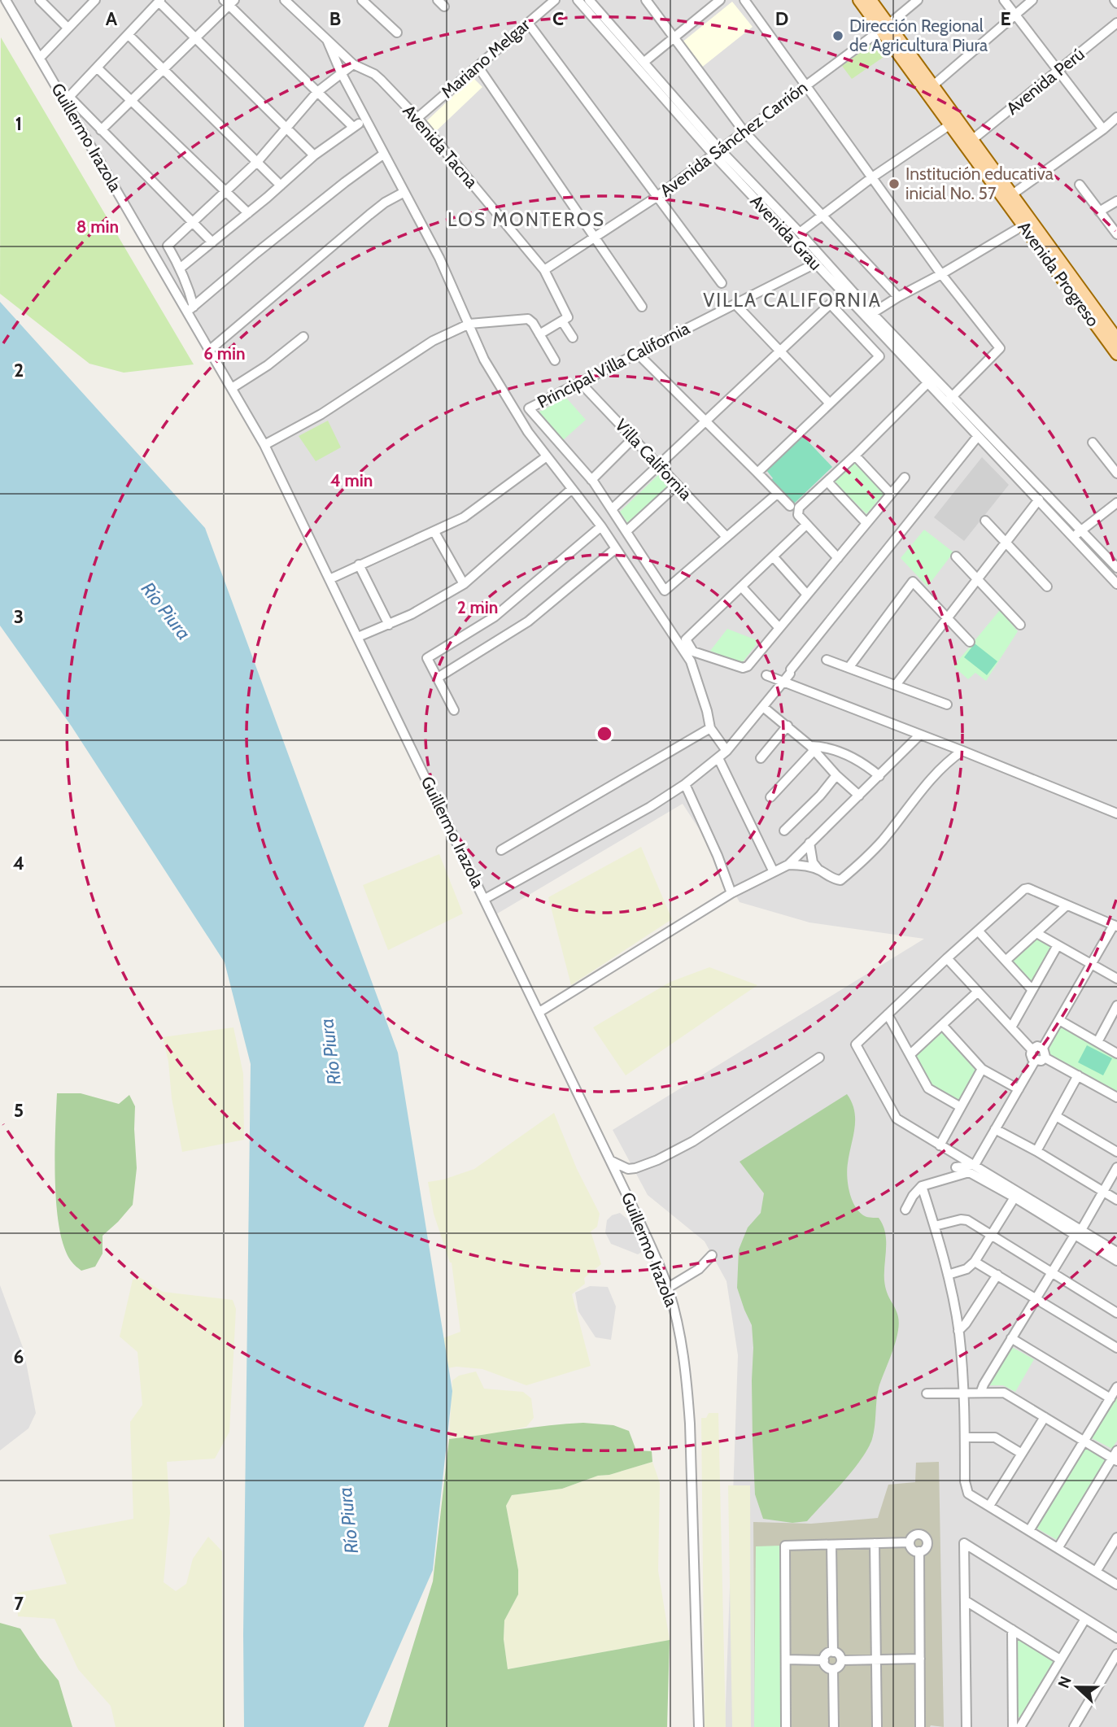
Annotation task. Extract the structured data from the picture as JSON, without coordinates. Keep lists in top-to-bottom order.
{
  "streets": {
    "main road": ["Avenida Progreso"],
    "street": [
      "Mariano Melgar",
      "Avenida Perú",
      "Guillermo Irazola",
      "Avenida Sánchez Carrión",
      "Avenida Tacna",
      "Avenida Grau",
      "Principal Villa California",
      "Villa California"
    ]
  },
  "crossings": [
    ["Mariano Melgar", "Avenida Tacna"],
    ["Avenida Perú", "Avenida Progreso"],
    ["Avenida Sánchez Carrión", "Avenida Tacna"],
    ["Avenida Sánchez Carrión", "Avenida Grau"],
    ["Avenida Sánchez Carrión", "Avenida Progreso"],
    ["Avenida Grau", "Principal Villa California"],
    ["Principal Villa California", "Villa California"]
  ],
  "districts": ["LOS MONTEROS", "VILLA CALIFORNIA"],
  "water": ["Río Piura"],
  "places": ["Dirección Regional de Agricultura Piura", "Institución educativa inicial No. 57"],
  "north": "left",
  "grid": {
    "columns": [
      "A",
      "B",
      "C",
      "D",
      "E"
    ],
    "rows": [
      "1",
      "2",
      "3",
      "4",
      "5",
      "6",
      "7"
    ]
  },
  "rings": [
    "8 min",
    "6 min",
    "4 min",
    "2 min"
  ]
}
